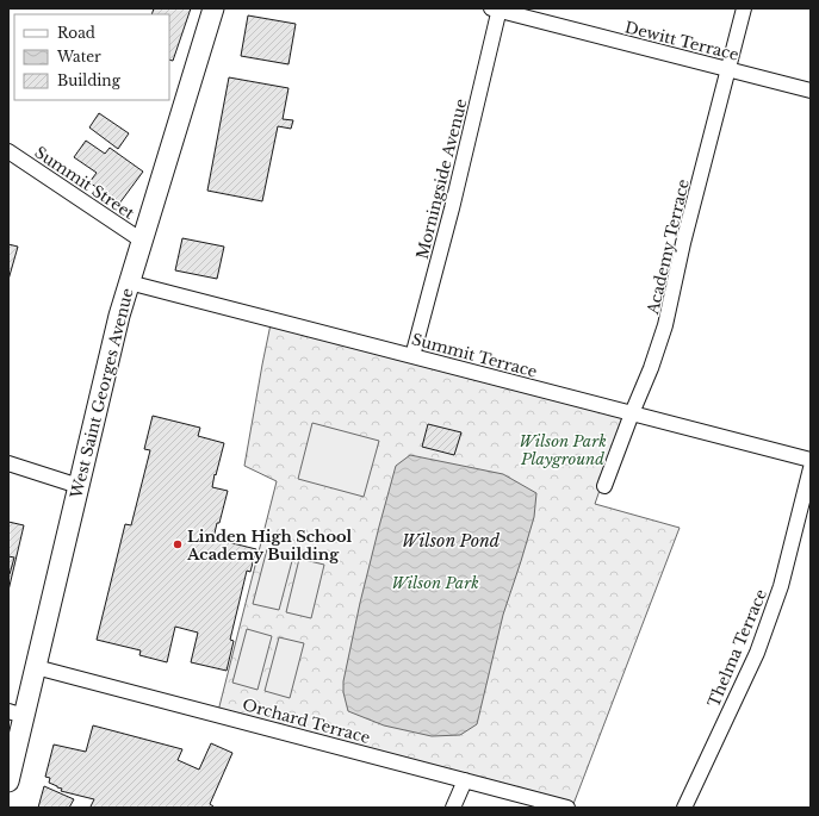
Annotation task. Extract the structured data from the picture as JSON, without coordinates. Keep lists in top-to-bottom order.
{
  "streets": {
    "main road": ["West Saint Georges Avenue"],
    "street": [
      "Dewitt Terrace",
      "Morningside Avenue",
      "Summit Street",
      "Academy Terrace",
      "Summit Terrace",
      "Thelma Terrace",
      "Orchard Terrace"
    ]
  },
  "crossings": [
    ["Dewitt Terrace", "Morningside Avenue"],
    ["Dewitt Terrace", "Academy Terrace"],
    ["Morningside Avenue", "Summit Terrace"],
    ["Summit Street", "West Saint Georges Avenue"],
    ["Academy Terrace", "Summit Terrace"],
    ["Summit Terrace", "West Saint Georges Avenue"],
    ["West Saint Georges Avenue", "Orchard Terrace"]
  ],
  "water": ["Wilson Pond"],
  "parks": ["Wilson Park Playground", "Wilson Park"],
  "places": ["Linden High School Academy Building"],
  "legend": ["Road", "Water", "Building"]
}
